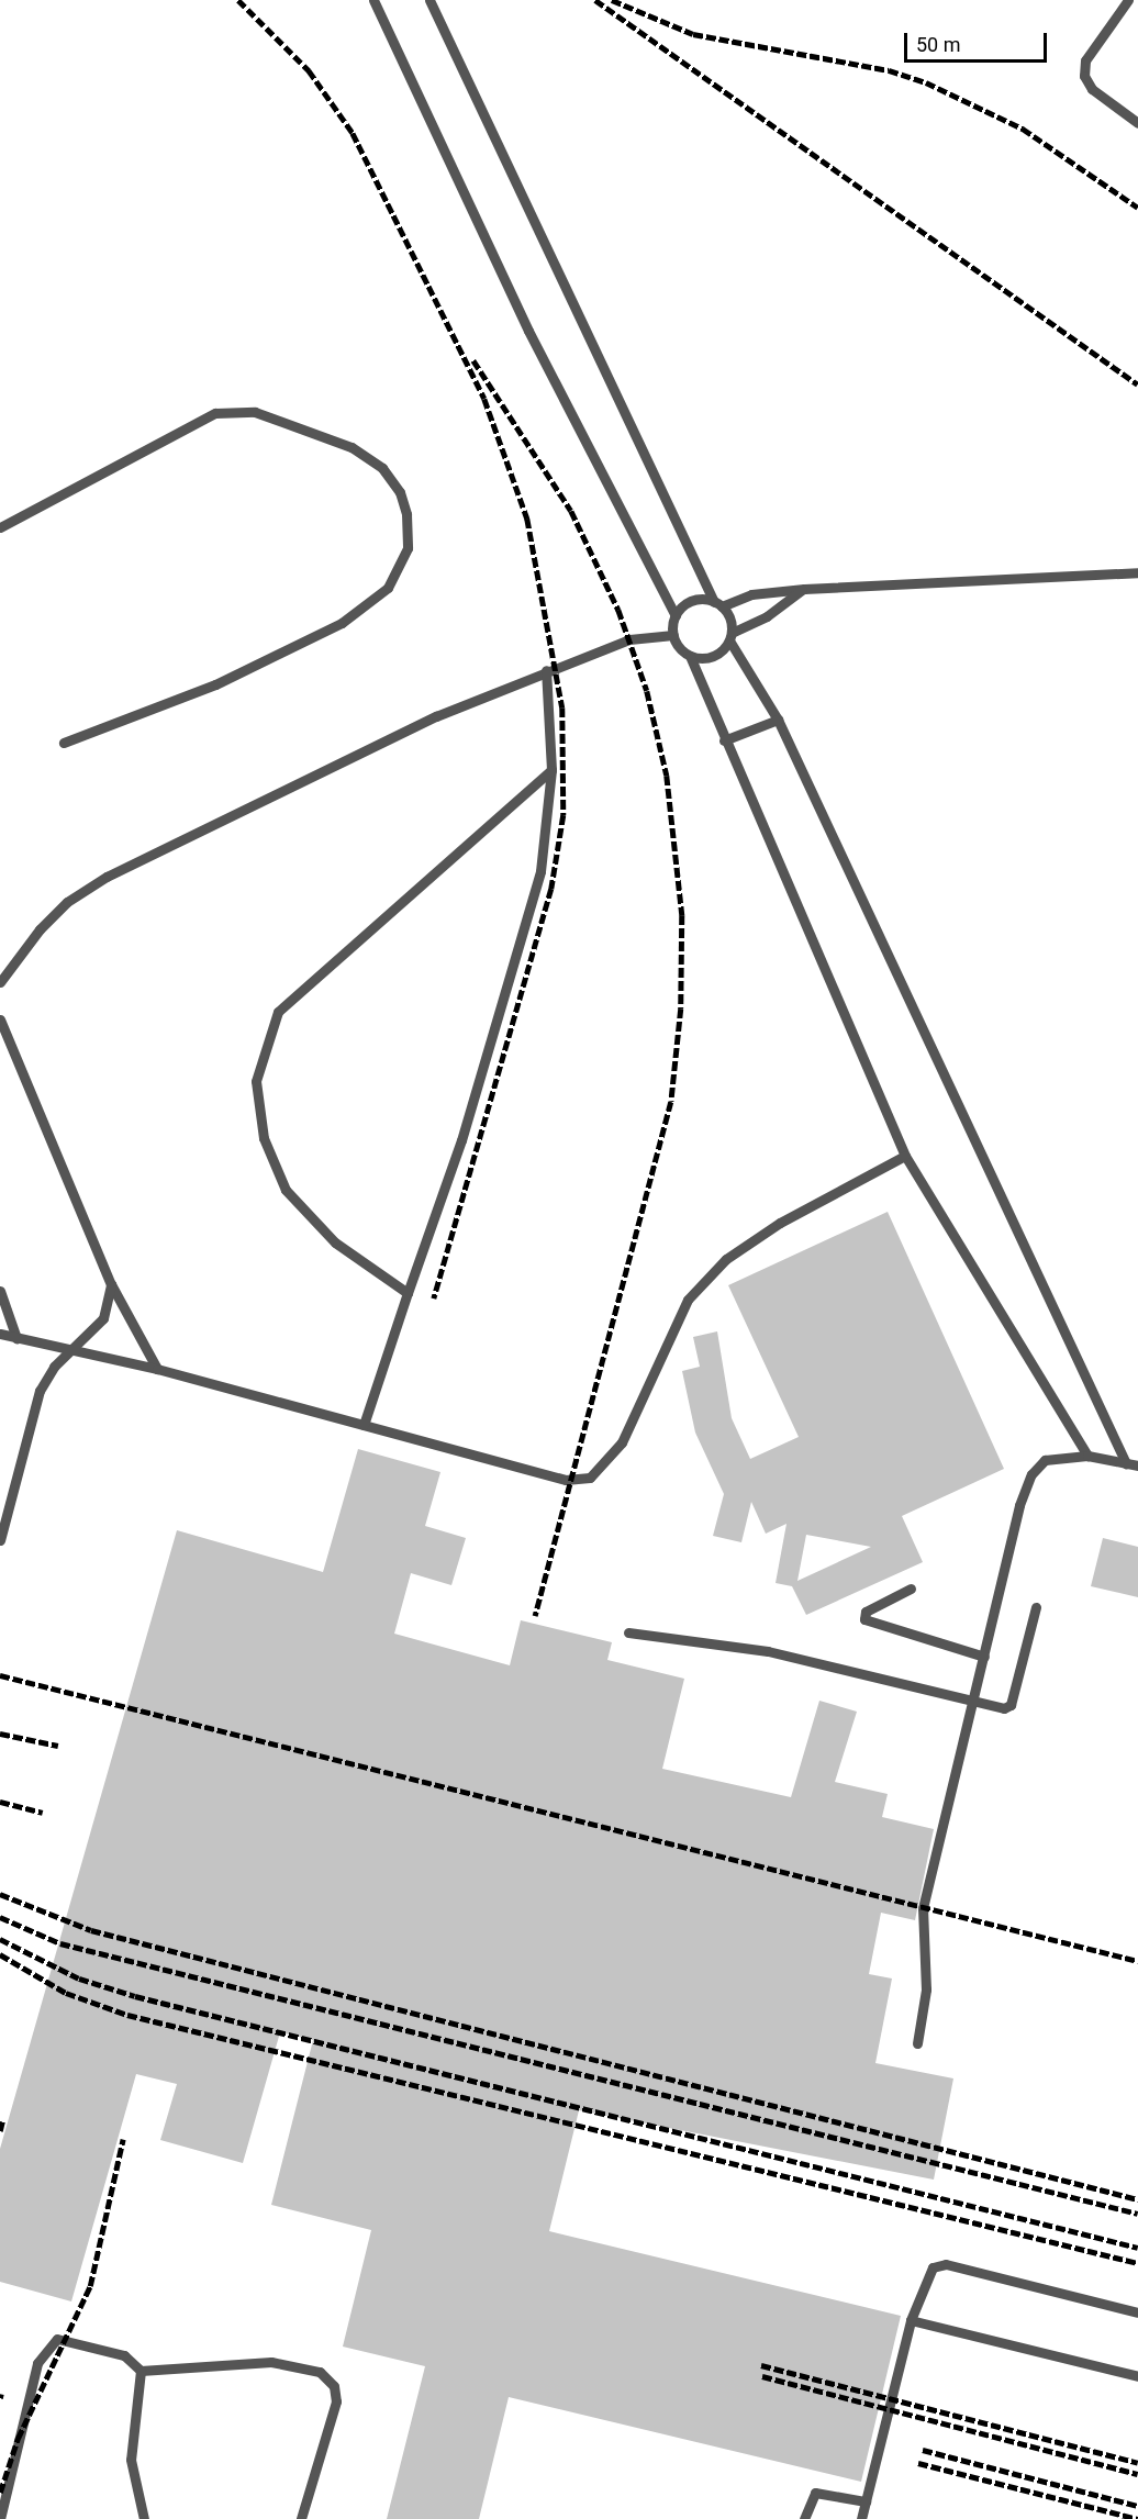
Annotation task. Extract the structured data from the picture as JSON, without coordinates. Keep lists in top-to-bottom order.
{
  "scale_bar": "50 m"
}
